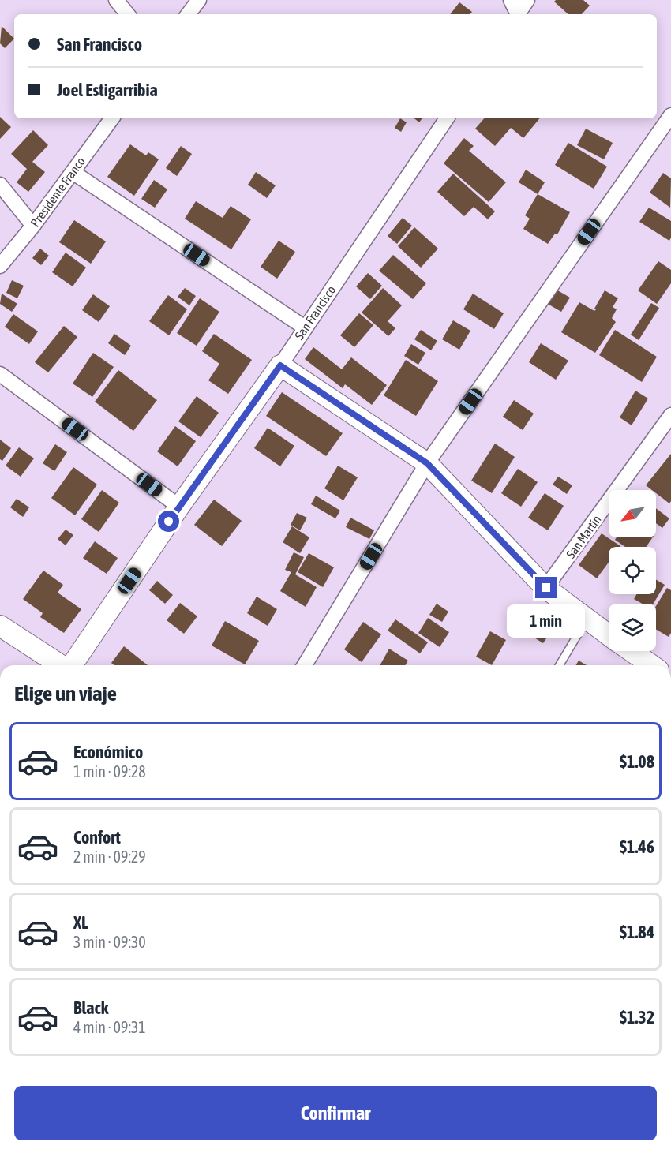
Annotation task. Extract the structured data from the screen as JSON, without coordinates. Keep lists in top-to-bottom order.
{
  "streets": {
    "street": ["Presidente Franco", "San Francisco", "San Martín"]
  },
  "north": "bottom left",
  "page": {
    "banner": ["San Francisco", "Joel Estigarribia"],
    "bubble": "1 min",
    "heading": "Elige un viaje",
    "list": [
      {
        "name": "Económico",
        "note": "1 min · 09:28",
        "value": "$1.08"
      },
      {
        "name": "Confort",
        "note": "2 min · 09:29",
        "value": "$1.46"
      },
      {
        "name": "XL",
        "note": "3 min · 09:30",
        "value": "$1.84"
      },
      {
        "name": "Black",
        "note": "4 min · 09:31",
        "value": "$1.32"
      }
    ],
    "buttons": "Confirmar"
  }
}
